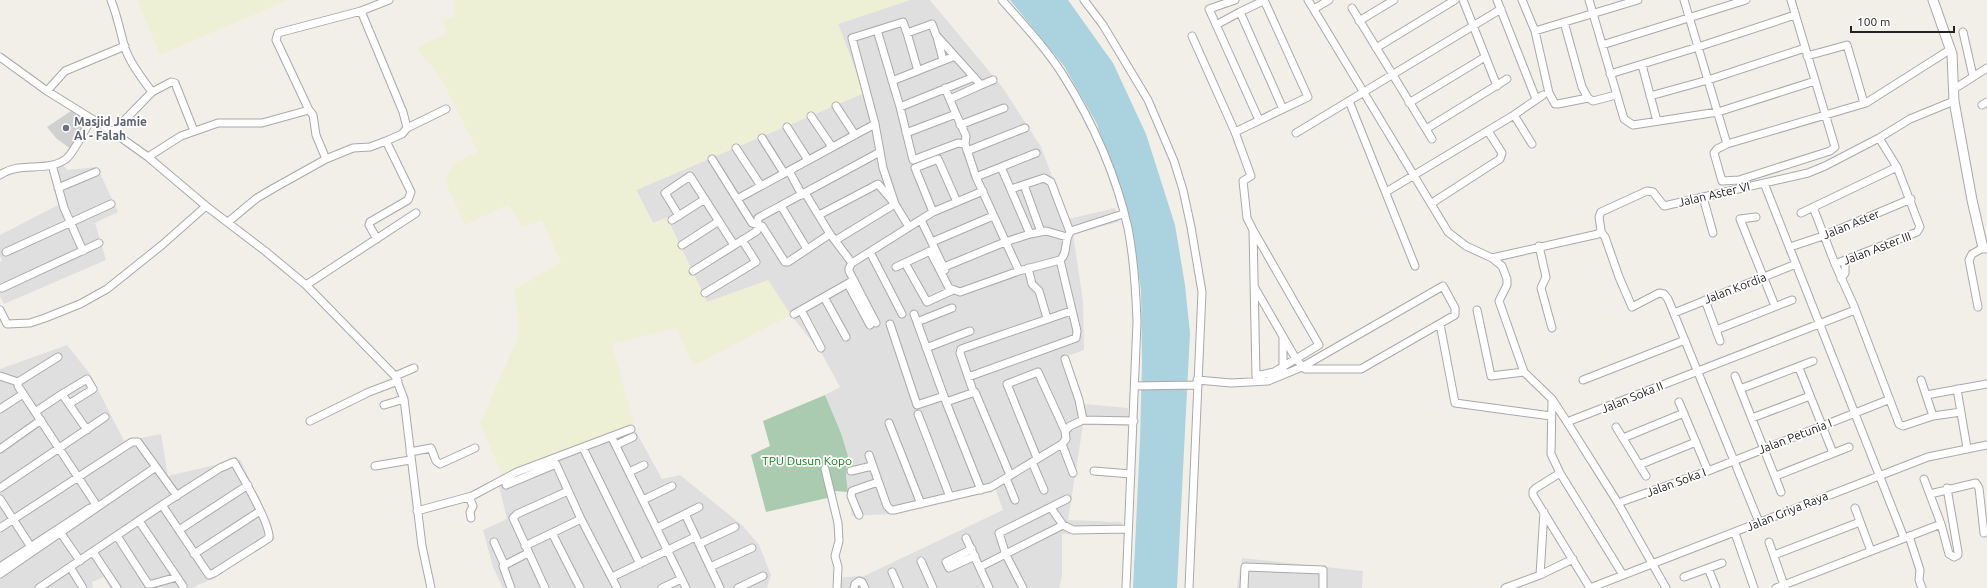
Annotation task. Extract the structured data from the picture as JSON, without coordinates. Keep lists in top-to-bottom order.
{
  "streets": {
    "street": [
      "Jalan Aster VI",
      "Jalan Aster",
      "Jalan Aster III",
      "Jalan Kordia",
      "Jalan Soka II",
      "Jalan Petunia I",
      "Jalan Soka I",
      "Jalan Griya Raya"
    ]
  },
  "crossings": [
    ["Jalan Aster", "Jalan Aster III"],
    ["Jalan Petunia I", "Jalan Soka I"]
  ],
  "parks": ["TPU Dusun Kopo"],
  "places": ["Masjid Jamie Al - Falah"],
  "scale_bar": "100 m"
}
